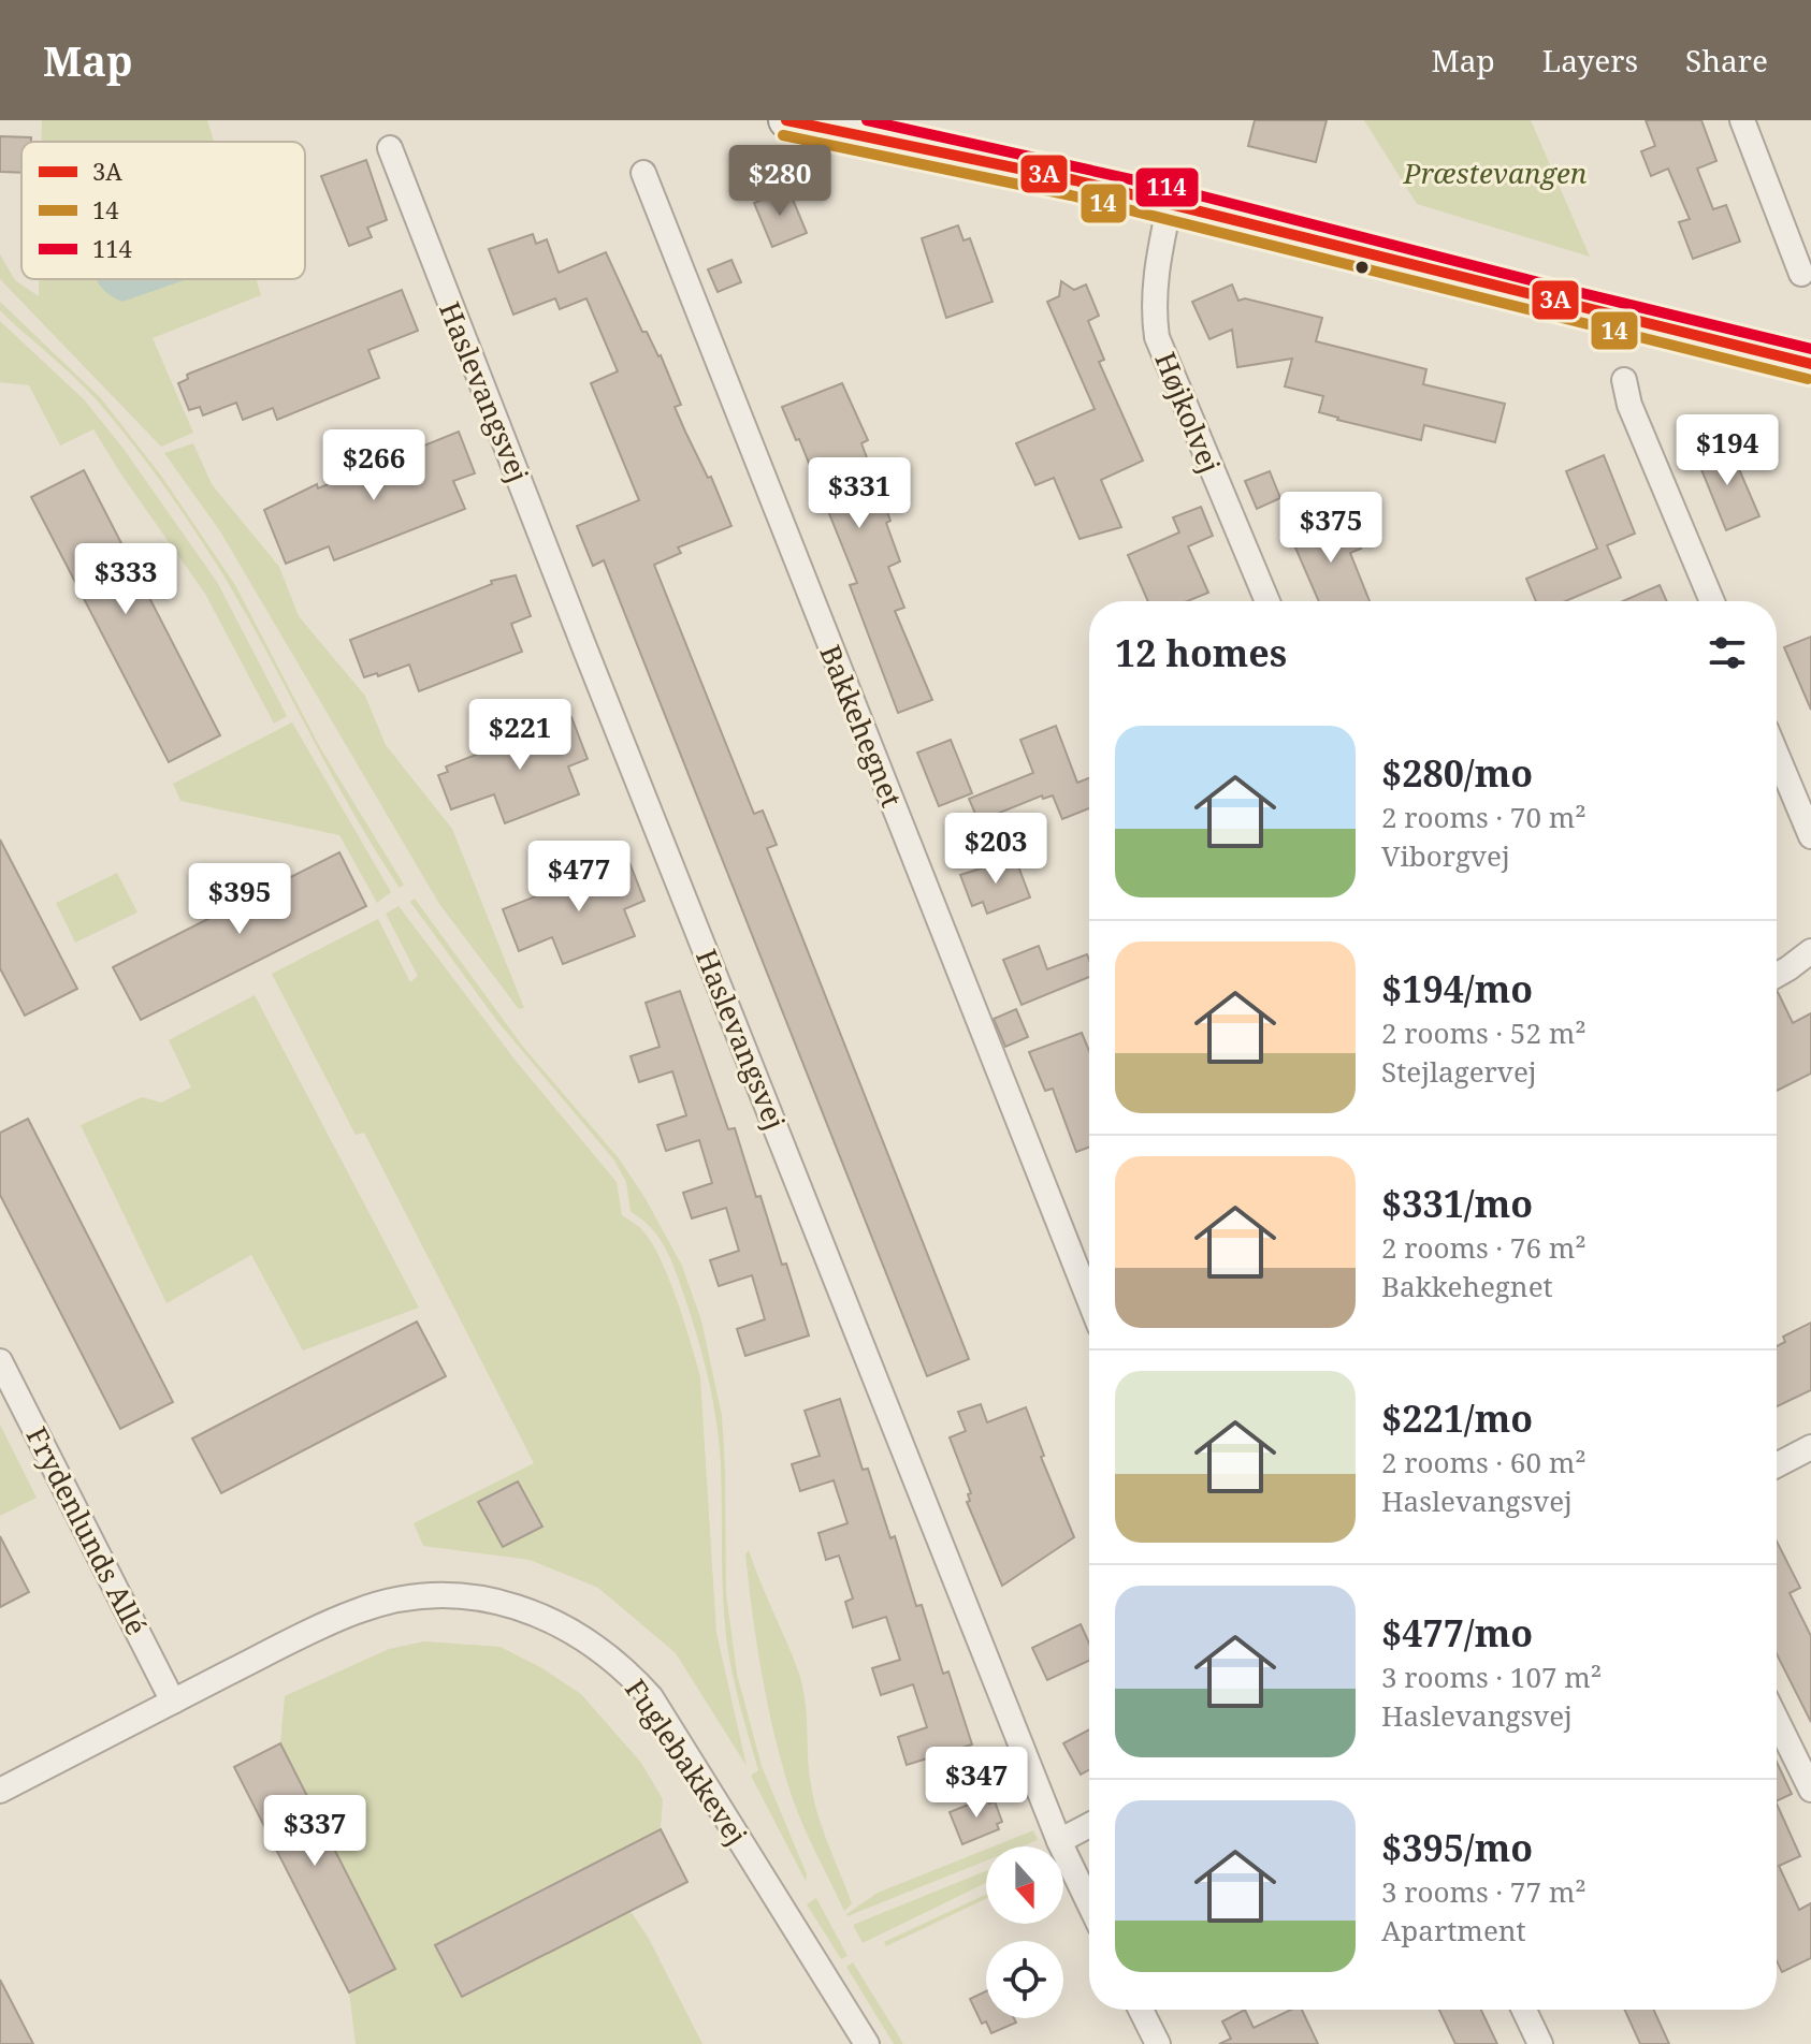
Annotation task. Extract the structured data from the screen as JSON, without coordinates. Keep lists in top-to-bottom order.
{
  "streets": {
    "street": [
      "Haslevangsvej",
      "Højkolvej",
      "Bakkehegnet",
      "Frydenlunds Allé",
      "Fuglebakkevej"
    ]
  },
  "crossings": [
    ["Frydenlunds Allé", "Fuglebakkevej"]
  ],
  "parks": ["Præstevangen"],
  "lines": ["transit line 3A", "transit line 114", "transit line 14"],
  "legend": ["3A", "14", "114"],
  "north": "bottom",
  "page": {
    "header": "Map",
    "nav": ["Map", "Layers", "Share"],
    "price": [
      "$280",
      "$194",
      "$266",
      "$331",
      "$375",
      "$333",
      "$221",
      "$203",
      "$477",
      "$395",
      "$347",
      "$337"
    ],
    "heading": "12 homes",
    "list": [
      {
        "name": "$280/mo",
        "note": "2 rooms · 70 m² · Viborgvej"
      },
      {
        "name": "$194/mo",
        "note": "2 rooms · 52 m² · Stejlagervej"
      },
      {
        "name": "$331/mo",
        "note": "2 rooms · 76 m² · Bakkehegnet"
      },
      {
        "name": "$221/mo",
        "note": "2 rooms · 60 m² · Haslevangsvej"
      },
      {
        "name": "$477/mo",
        "note": "3 rooms · 107 m² · Haslevangsvej"
      },
      {
        "name": "$395/mo",
        "note": "3 rooms · 77 m² · Apartment"
      }
    ]
  }
}
